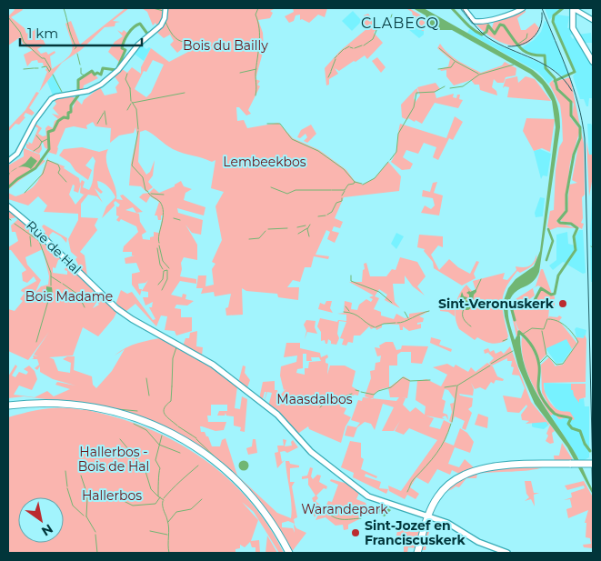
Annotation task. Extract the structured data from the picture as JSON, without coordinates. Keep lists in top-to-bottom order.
{
  "streets": {
    "main road": ["Rue de Hal"]
  },
  "districts": ["CLABECQ"],
  "parks": [
    "Bois du Bailly",
    "Lembeekbos",
    "Bois Madame",
    "Maasdalbos",
    "Hallerbos - Bois de Hal",
    "Hallerbos",
    "Warandepark"
  ],
  "places": ["Sint-Veronuskerk", "Sint-Jozef en Franciscuskerk"],
  "scale_bar": "1 km",
  "north": "bottom right"
}
